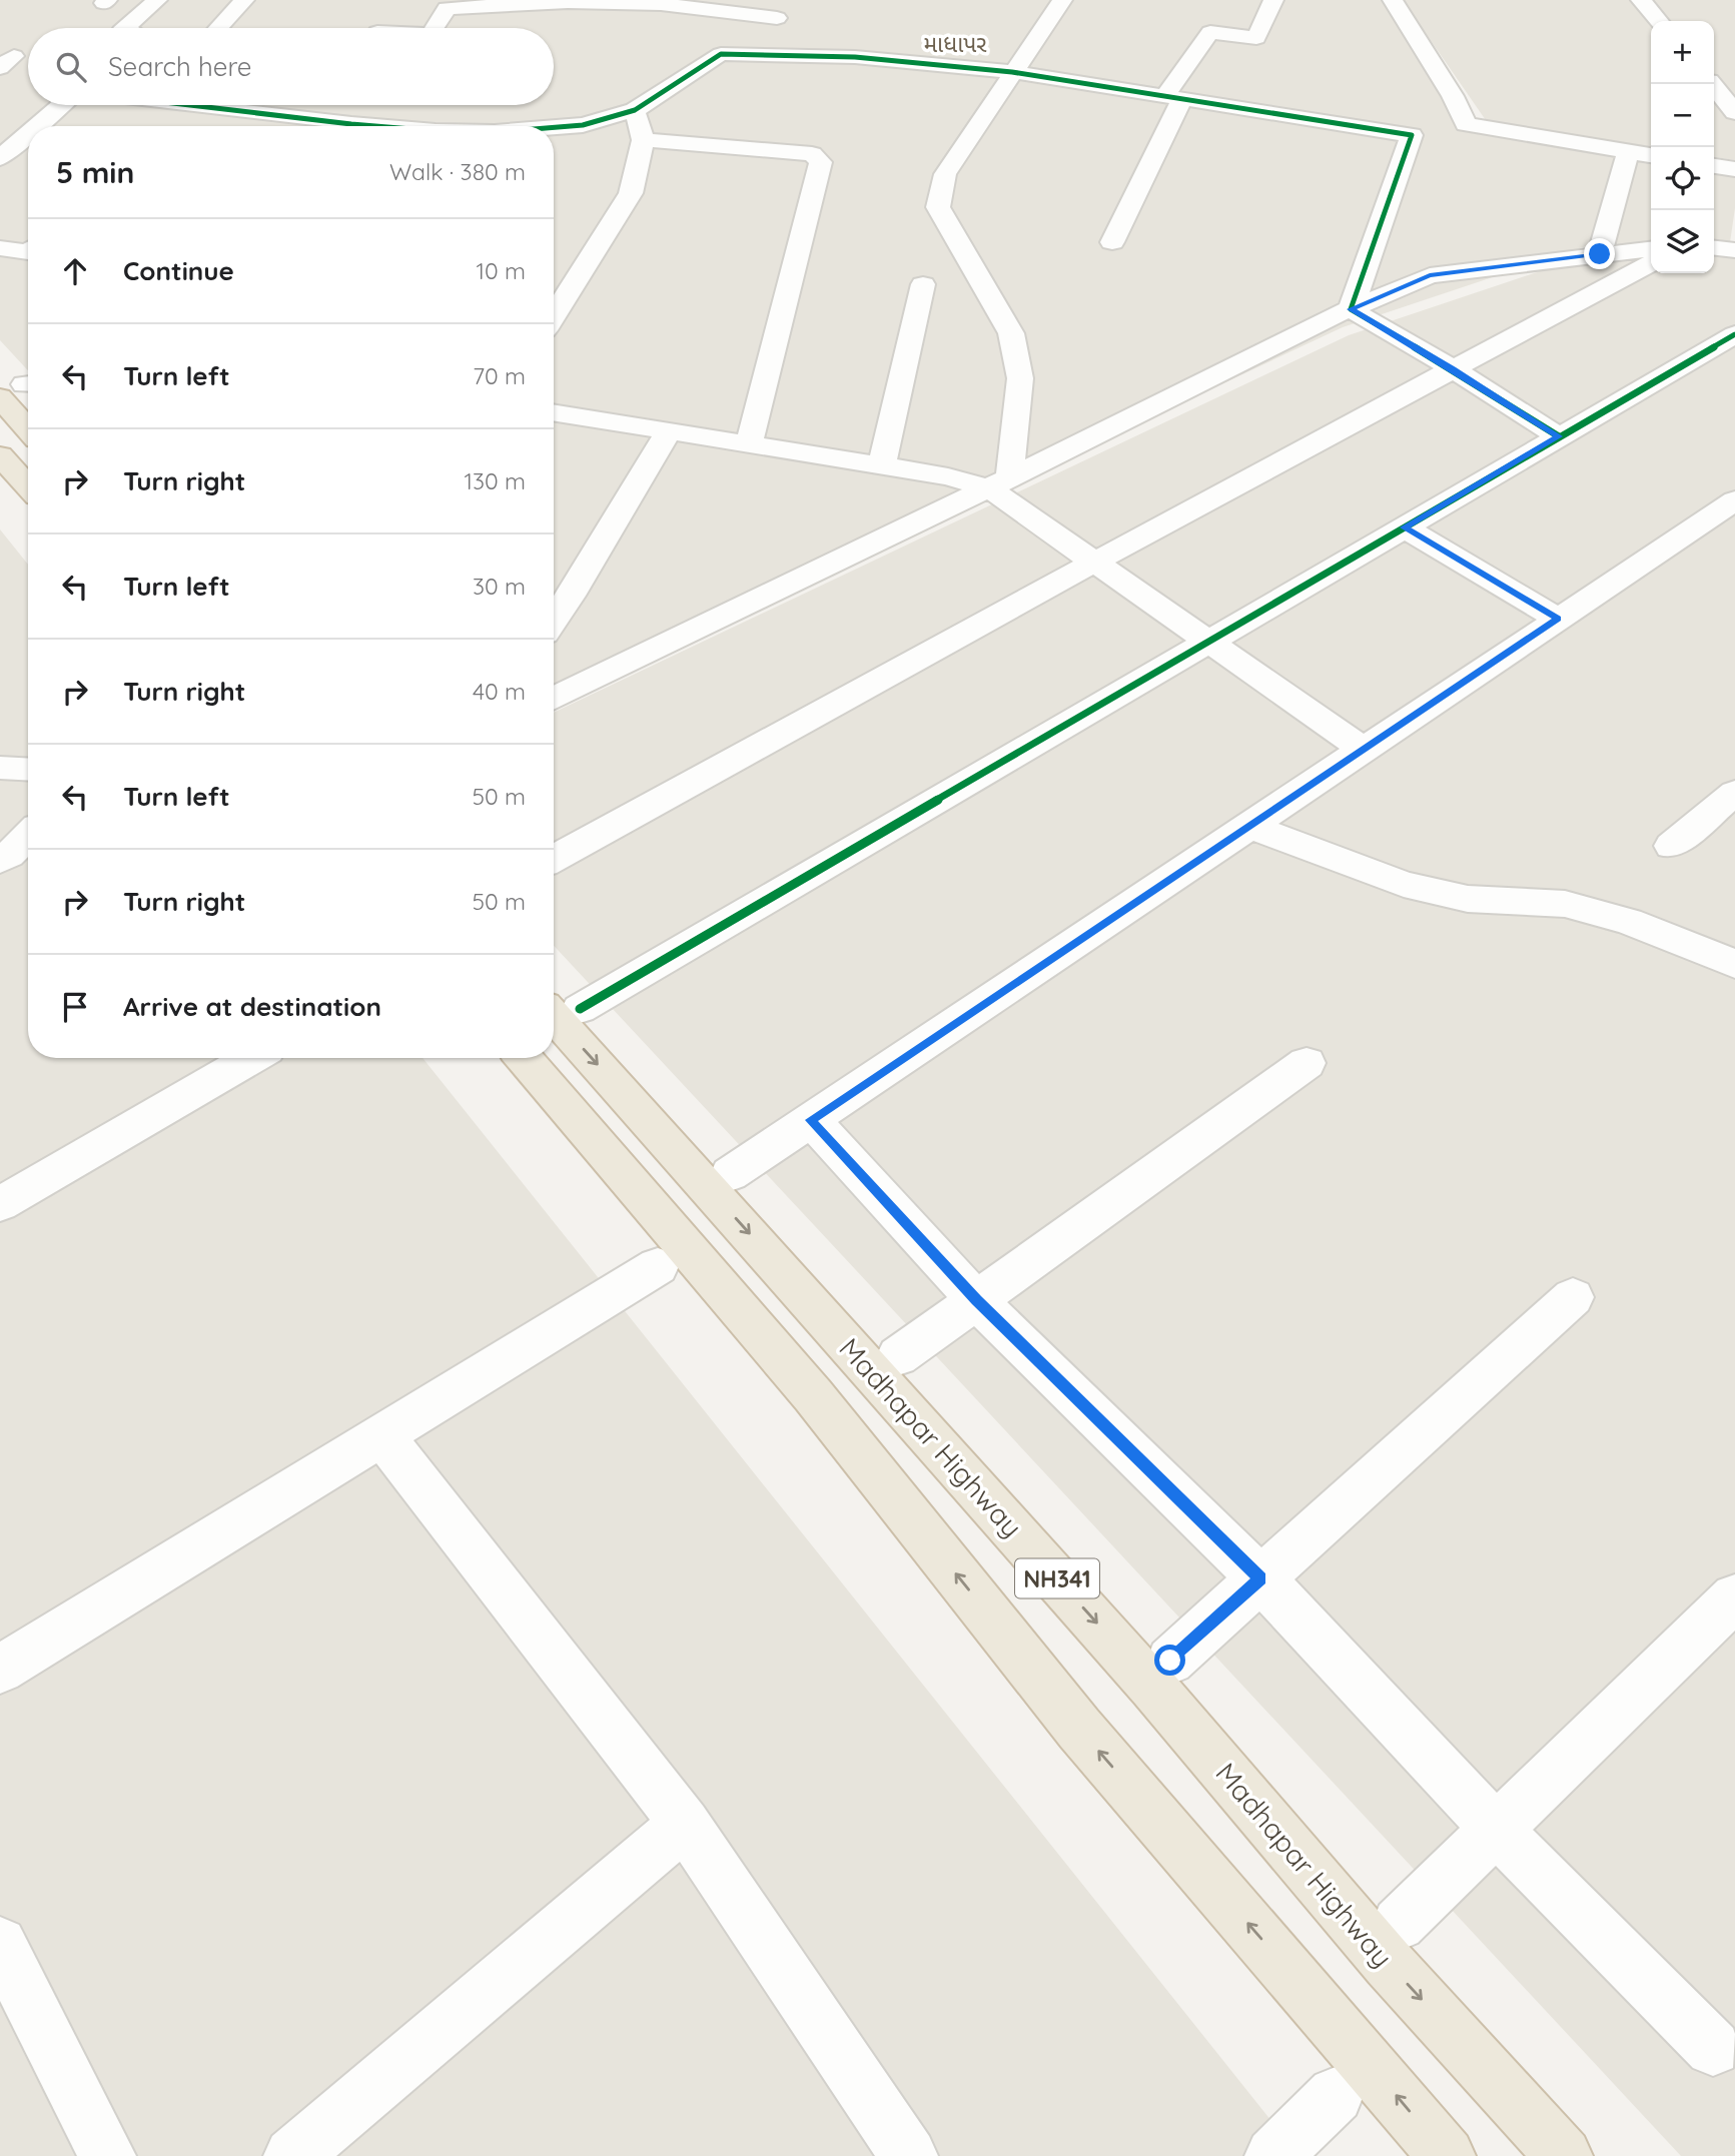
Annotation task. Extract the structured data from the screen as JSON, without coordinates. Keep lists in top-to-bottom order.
{
  "streets": {
    "highway": ["Madhapar Highway", "NH341"]
  },
  "districts": ["માધાપર"],
  "page": {
    "map_buttons": ["+", "−"],
    "search": "Search here",
    "heading": ["5 min", "Walk · 380 m"],
    "list": [
      ["Continue", "10 m"],
      ["Turn left", "70 m"],
      ["Turn right", "130 m"],
      ["Turn left", "30 m"],
      ["Turn right", "40 m"],
      ["Turn left", "50 m"],
      ["Turn right", "50 m"],
      "Arrive at destination"
    ]
  }
}
